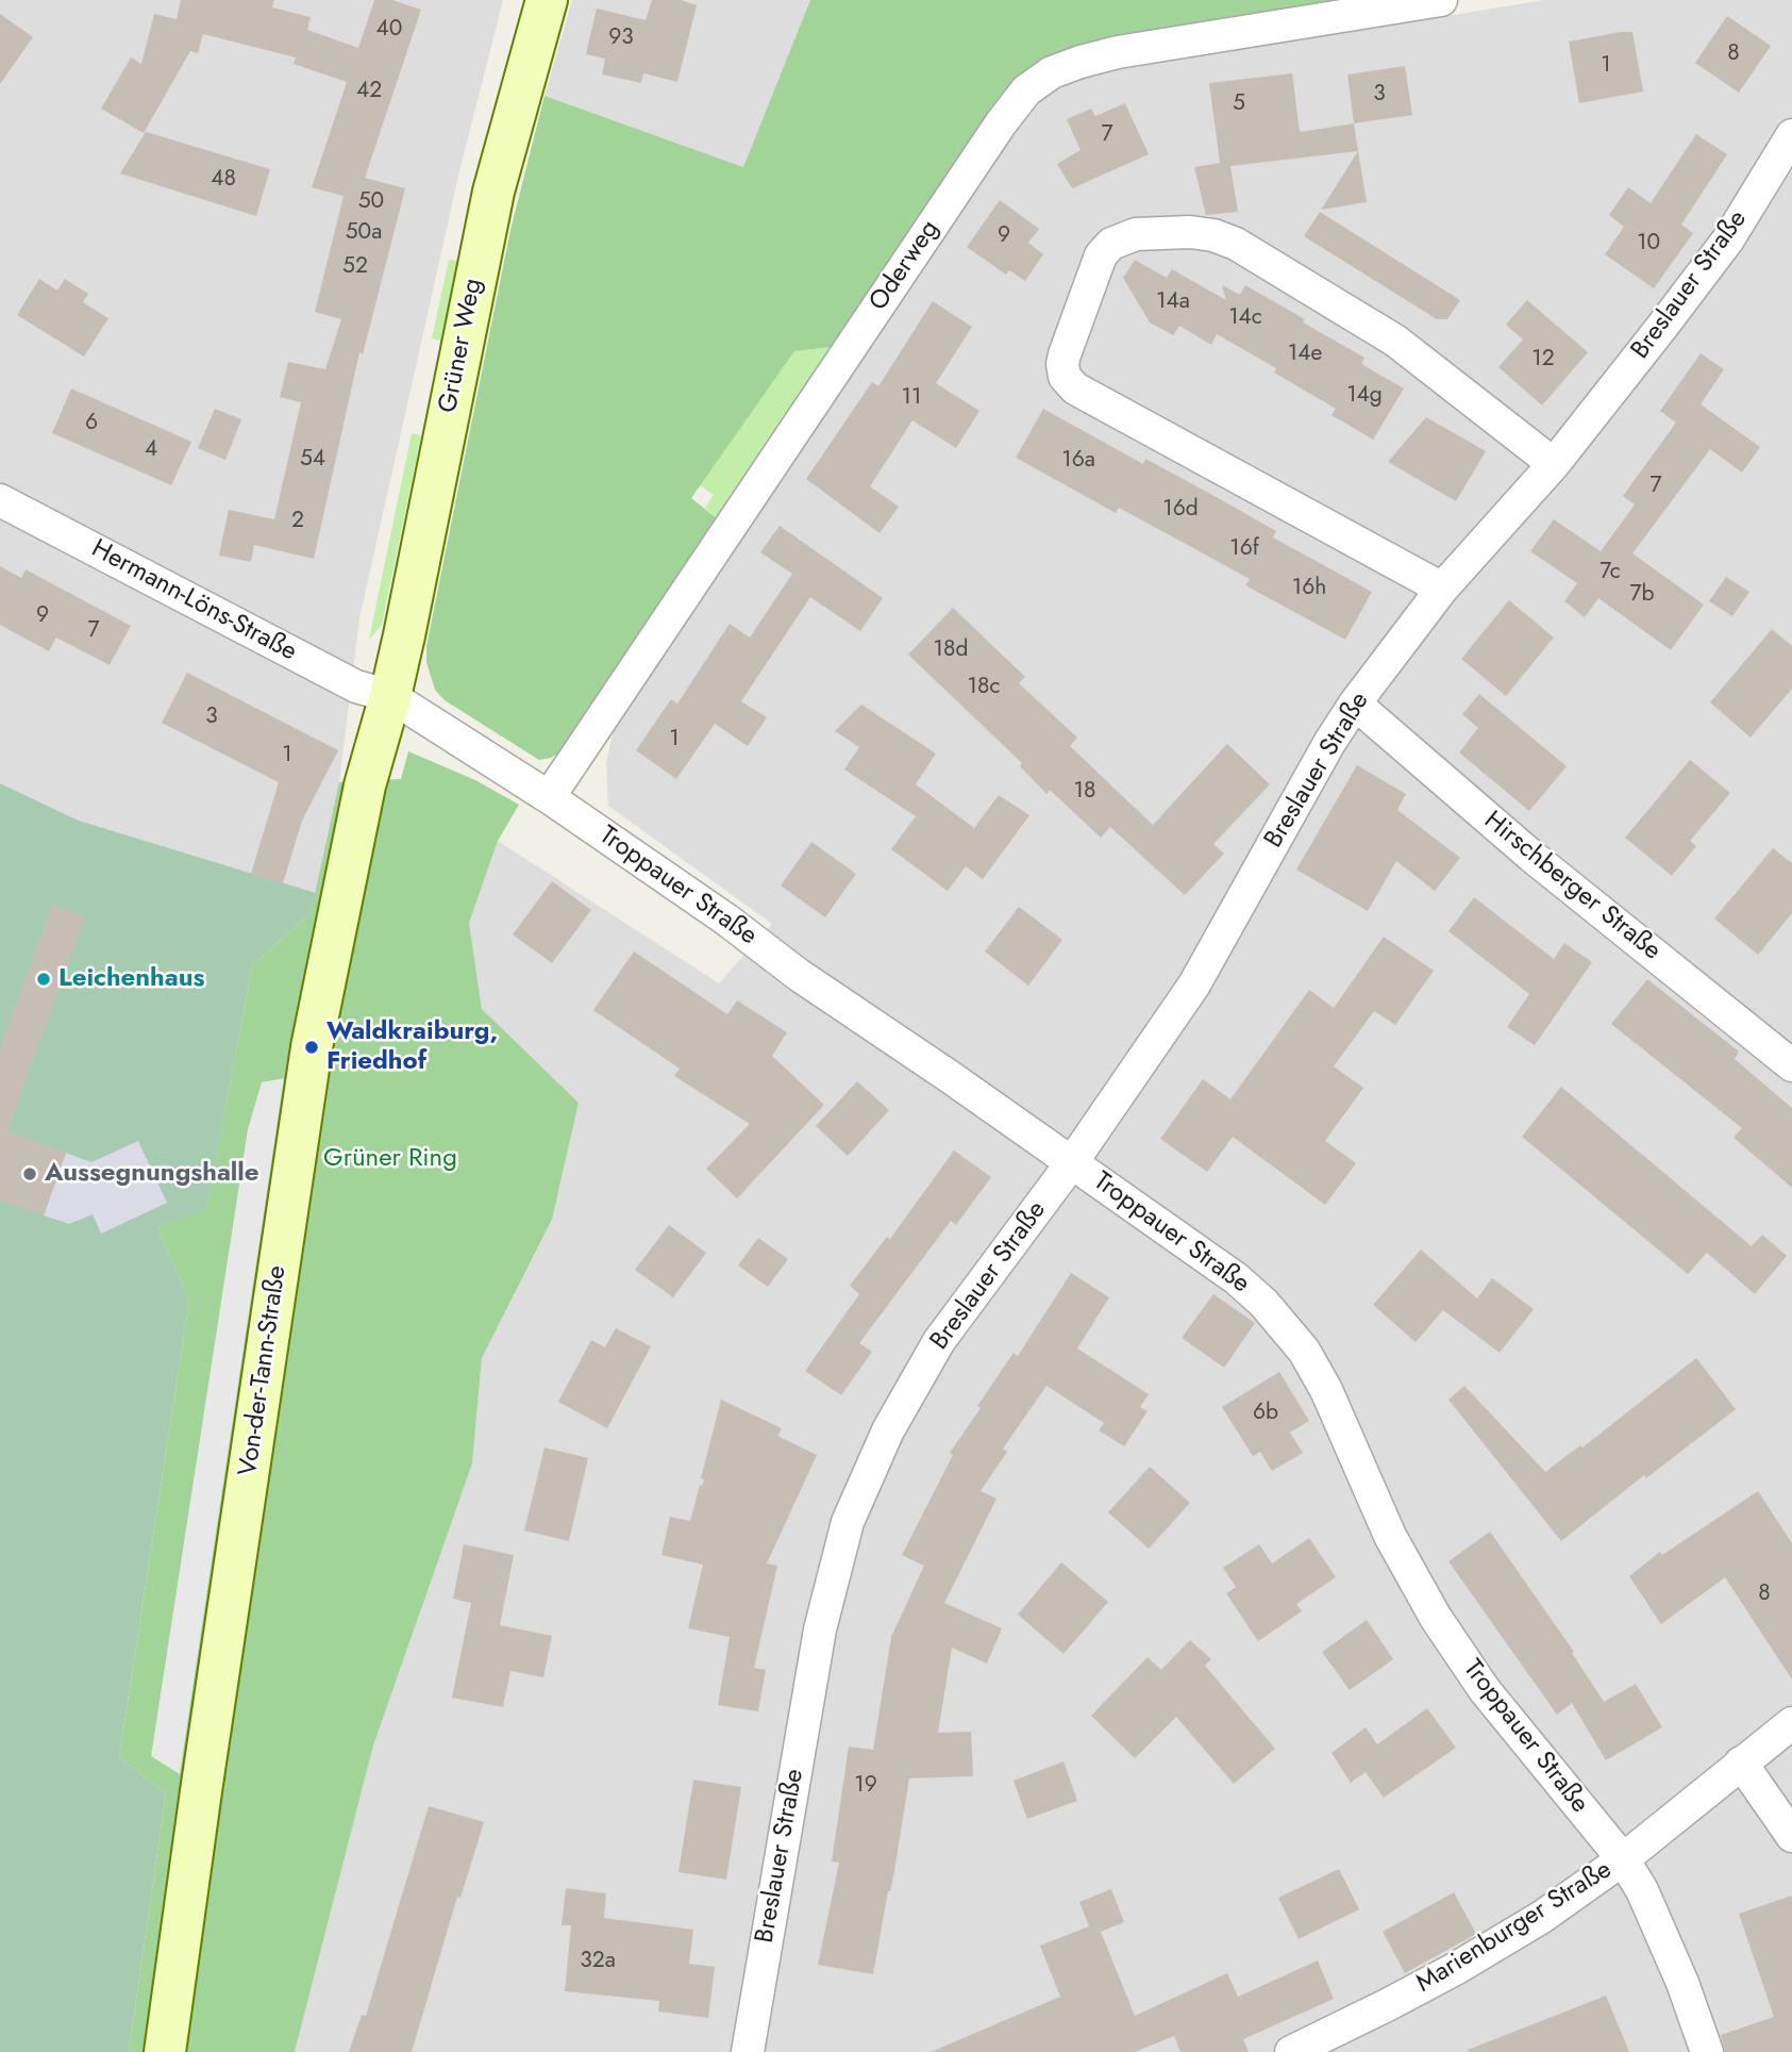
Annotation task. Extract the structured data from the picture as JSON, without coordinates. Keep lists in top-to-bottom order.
{
  "streets": {
    "street": [
      "Oderweg",
      "Breslauer Straße",
      "Grüner Weg",
      "Hermann-Löns-Straße",
      "Troppauer Straße",
      "Hirschberger Straße",
      "Von-der-Tann-Straße",
      "Marienburger Straße"
    ]
  },
  "crossings": [
    ["Oderweg", "Troppauer Straße"],
    ["Breslauer Straße", "Troppauer Straße"],
    ["Breslauer Straße", "Hirschberger Straße"],
    ["Grüner Weg", "Hermann-Löns-Straße"],
    ["Grüner Weg", "Troppauer Straße"],
    ["Grüner Weg", "Von-der-Tann-Straße"],
    ["Hermann-Löns-Straße", "Troppauer Straße"],
    ["Hermann-Löns-Straße", "Von-der-Tann-Straße"],
    ["Troppauer Straße", "Von-der-Tann-Straße"],
    ["Troppauer Straße", "Marienburger Straße"]
  ],
  "parks": ["Grüner Ring"],
  "places": ["Leichenhaus", "Waldkraiburg, Friedhof", "Aussegnungshalle"],
  "house_numbers": [
    "40",
    "93",
    "8",
    "1",
    "42",
    "3",
    "5",
    "7",
    "48",
    "50",
    "50a",
    "9",
    "10",
    "52",
    "14a",
    "14c",
    "14e",
    "12",
    "14g",
    "11",
    "6",
    "4",
    "54",
    "16a",
    "7",
    "16d",
    "2",
    "16f",
    "7c",
    "16h",
    "7b",
    "9",
    "7",
    "18d",
    "18c",
    "3",
    "1",
    "1",
    "18",
    "6b",
    "8",
    "19",
    "32a"
  ]
}
